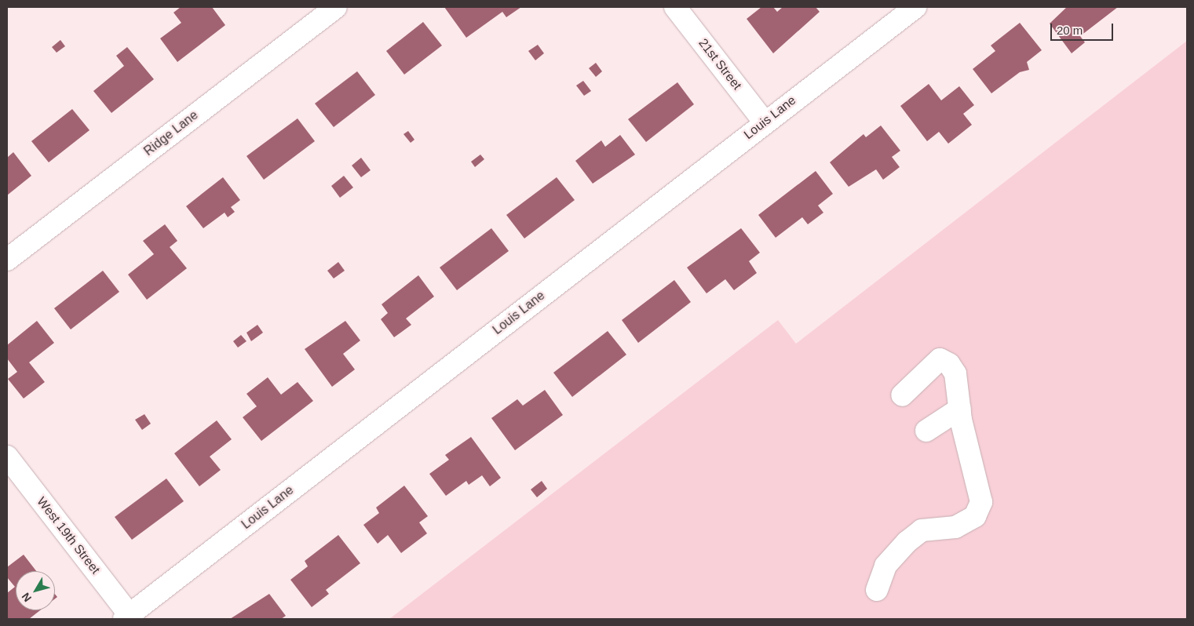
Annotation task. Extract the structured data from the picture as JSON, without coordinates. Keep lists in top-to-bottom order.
{
  "streets": {
    "street": [
      "21st Street",
      "Louis Lane",
      "Ridge Lane",
      "West 19th Street"
    ]
  },
  "crossings": [
    ["21st Street", "Louis Lane"],
    ["Louis Lane", "West 19th Street"]
  ],
  "scale_bar": "20 m",
  "north": "bottom left"
}
